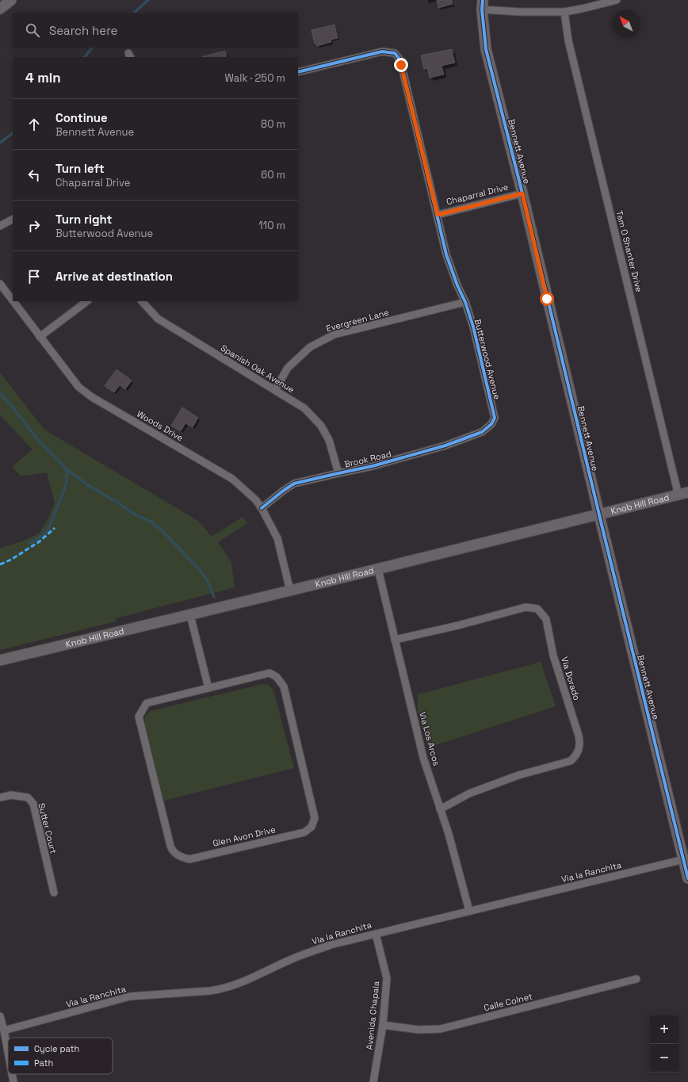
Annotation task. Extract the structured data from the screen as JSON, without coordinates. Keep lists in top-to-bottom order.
{
  "streets": {
    "street": [
      "Bennett Avenue",
      "Chaparral Drive",
      "Tam O Shanter Drive",
      "Evergreen Lane",
      "Butterwood Avenue",
      "Spanish Oak Avenue",
      "Woods Drive",
      "Brook Road",
      "Knob Hill Road",
      "Via Dorado",
      "Via Los Arcos",
      "Sutter Court",
      "Glen Avon Drive",
      "Via la Ranchita",
      "Calle Colnet",
      "Avenida Chapala"
    ]
  },
  "crossings": [
    ["Bennett Avenue", "Chaparral Drive"],
    ["Bennett Avenue", "Knob Hill Road"],
    ["Bennett Avenue", "Via la Ranchita"],
    ["Chaparral Drive", "Butterwood Avenue"],
    ["Tam O Shanter Drive", "Knob Hill Road"],
    ["Evergreen Lane", "Butterwood Avenue"],
    ["Evergreen Lane", "Spanish Oak Avenue"],
    ["Butterwood Avenue", "Brook Road"],
    ["Spanish Oak Avenue", "Brook Road"],
    ["Woods Drive", "Brook Road"],
    ["Woods Drive", "Knob Hill Road"],
    ["Knob Hill Road", "Via Los Arcos"],
    ["Via Dorado", "Via Los Arcos"],
    ["Via Los Arcos", "Via la Ranchita"],
    ["Via la Ranchita", "Avenida Chapala"],
    ["Calle Colnet", "Avenida Chapala"]
  ],
  "legend": ["Cycle path", "Path"],
  "north": "top left",
  "page": {
    "search": "Search here",
    "heading": ["4 min", "Walk · 250 m"],
    "list": [
      ["Continue", "Bennett Avenue", "80 m"],
      ["Turn left", "Chaparral Drive", "60 m"],
      ["Turn right", "Butterwood Avenue", "110 m"],
      "Arrive at destination"
    ],
    "map_buttons": ["+", "−"]
  }
}
